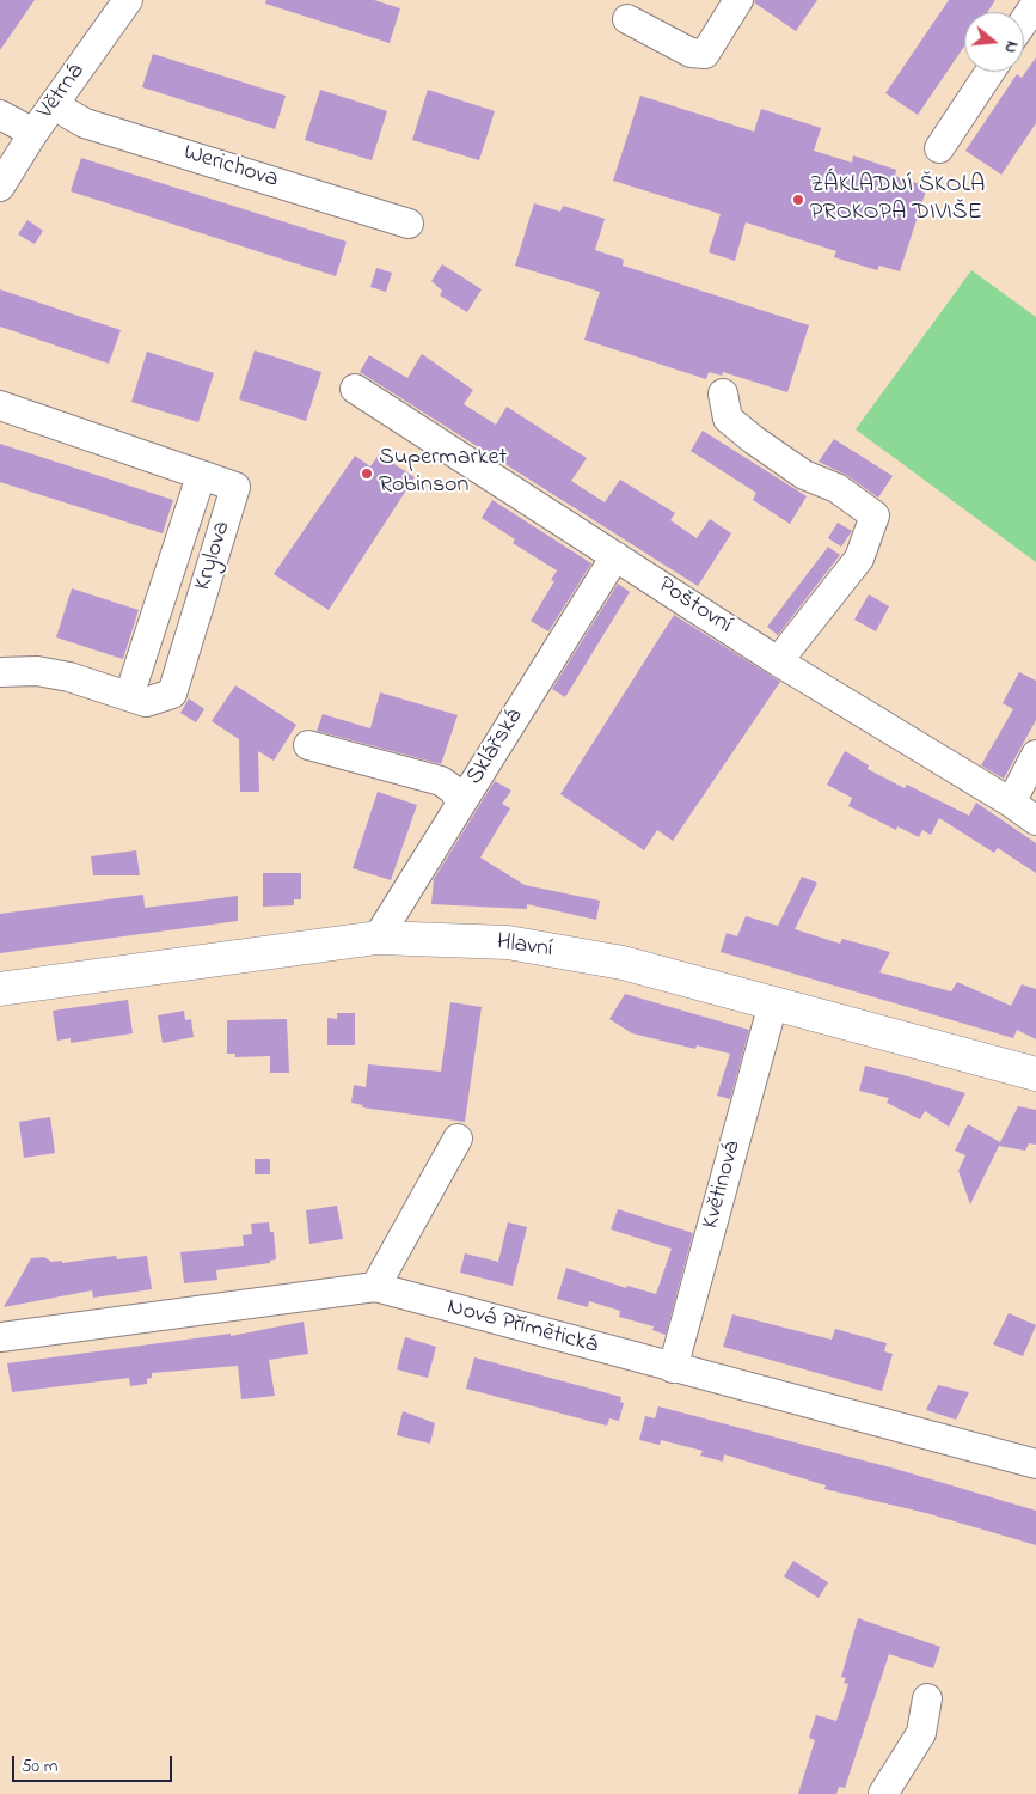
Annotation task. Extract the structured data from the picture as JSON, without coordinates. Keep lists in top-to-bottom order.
{
  "streets": {
    "main road": ["Hlavní"],
    "street": [
      "Větrná",
      "Werichova",
      "Krylova",
      "Poštovní",
      "Sklářská",
      "Květinová",
      "Nová Přímětická"
    ]
  },
  "crossings": [
    ["Větrná", "Werichova"],
    ["Poštovní", "Sklářská"],
    ["Sklářská", "Hlavní"],
    ["Hlavní", "Květinová"],
    ["Květinová", "Nová Přímětická"]
  ],
  "places": ["ZÁKLADNÍ ŠKOLA PROKOPA DIVIŠE", "Supermarket Robinson"],
  "scale_bar": "50 m",
  "north": "right"
}
